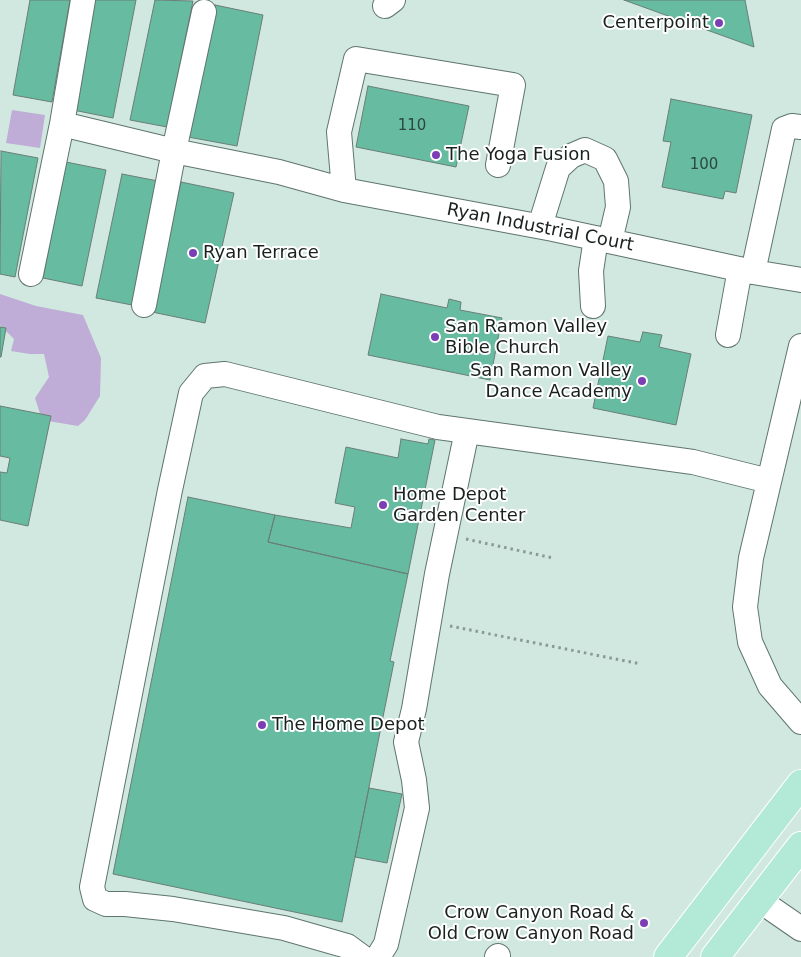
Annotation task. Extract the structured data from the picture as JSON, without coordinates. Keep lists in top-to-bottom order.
{
  "streets": {
    "street": ["Ryan Industrial Court"]
  },
  "places": [
    "Centerpoint",
    "The Yoga Fusion",
    "Ryan Terrace",
    "San Ramon Valley Bible Church",
    "San Ramon Valley Dance Academy",
    "Home Depot Garden Center",
    "The Home Depot",
    "Crow Canyon Road & Old Crow Canyon Road"
  ],
  "house_numbers": ["110", "100"]
}
